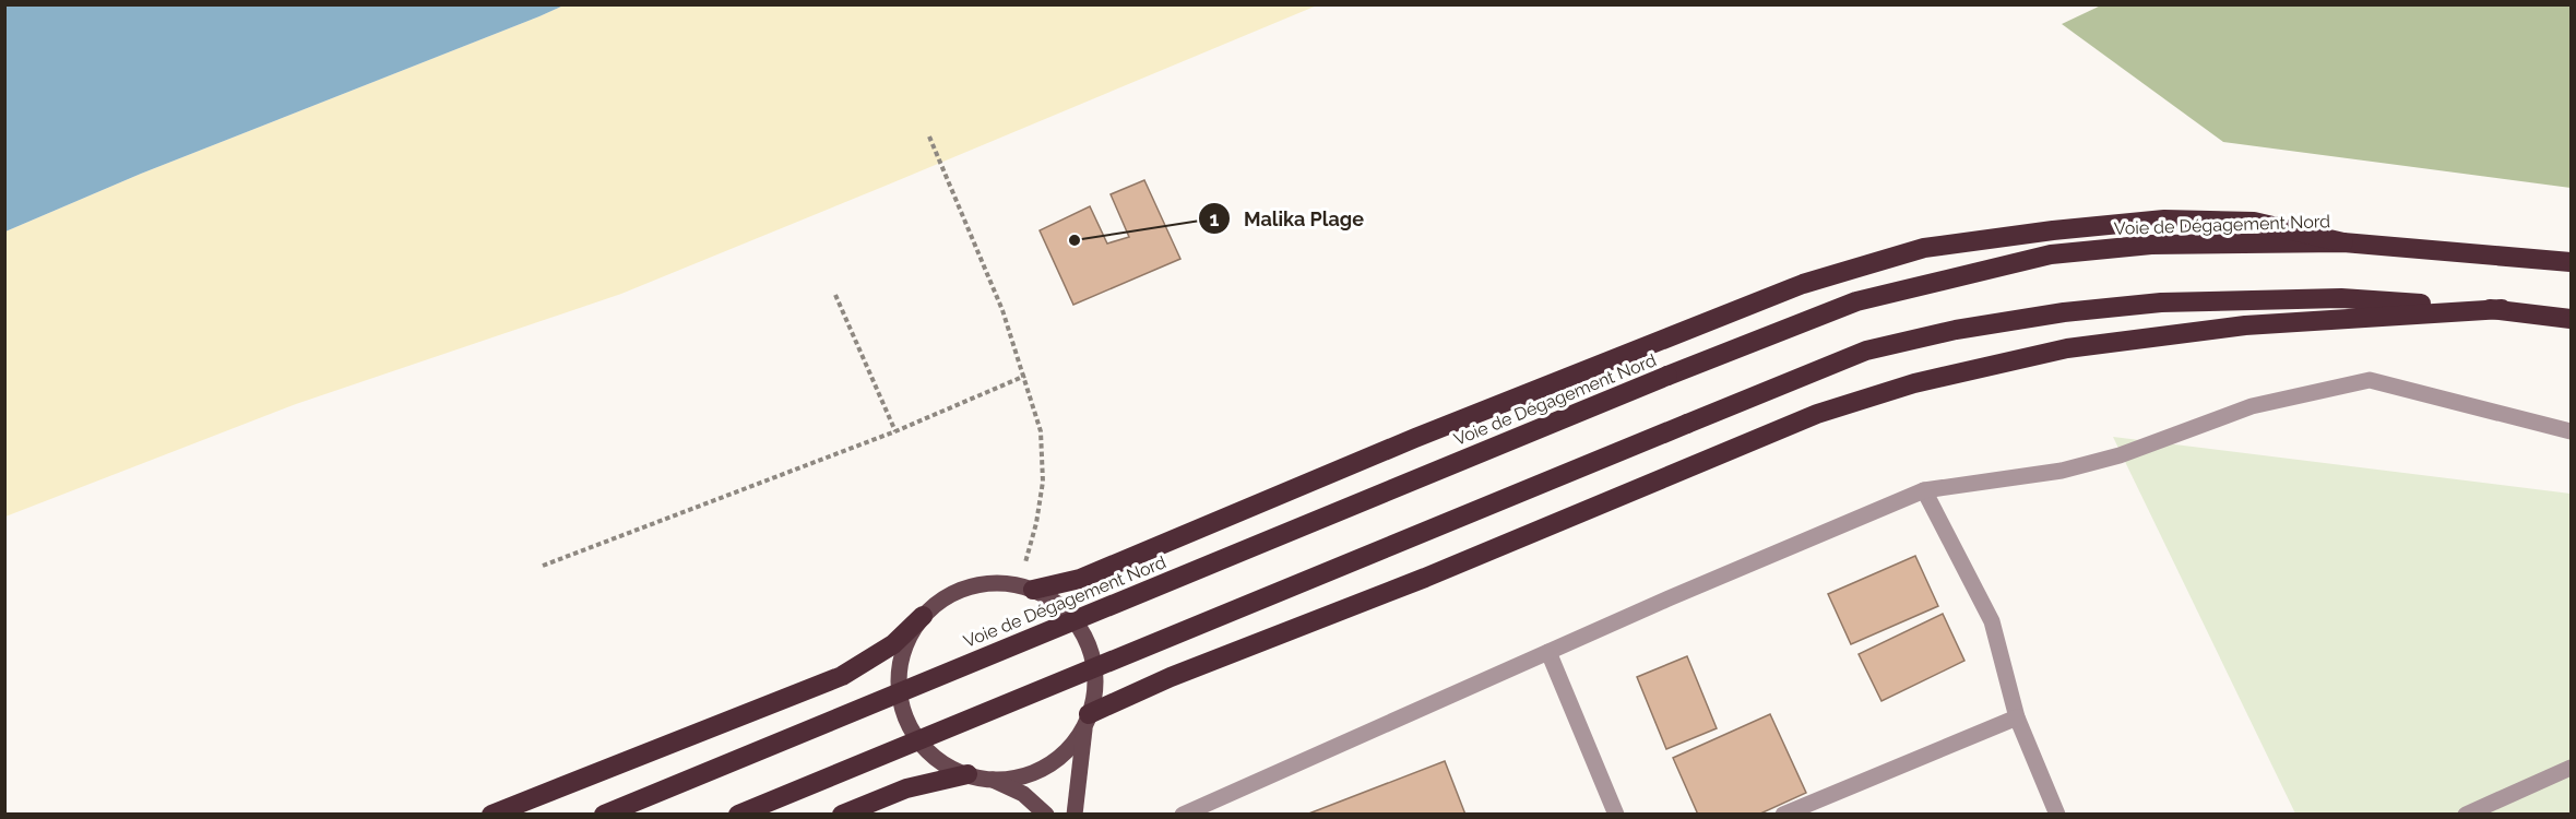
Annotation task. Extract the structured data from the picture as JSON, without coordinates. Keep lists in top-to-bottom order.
{
  "streets": {
    "highway": ["Voie de Dégagement Nord"]
  },
  "places": ["Malika Plage"]
}
